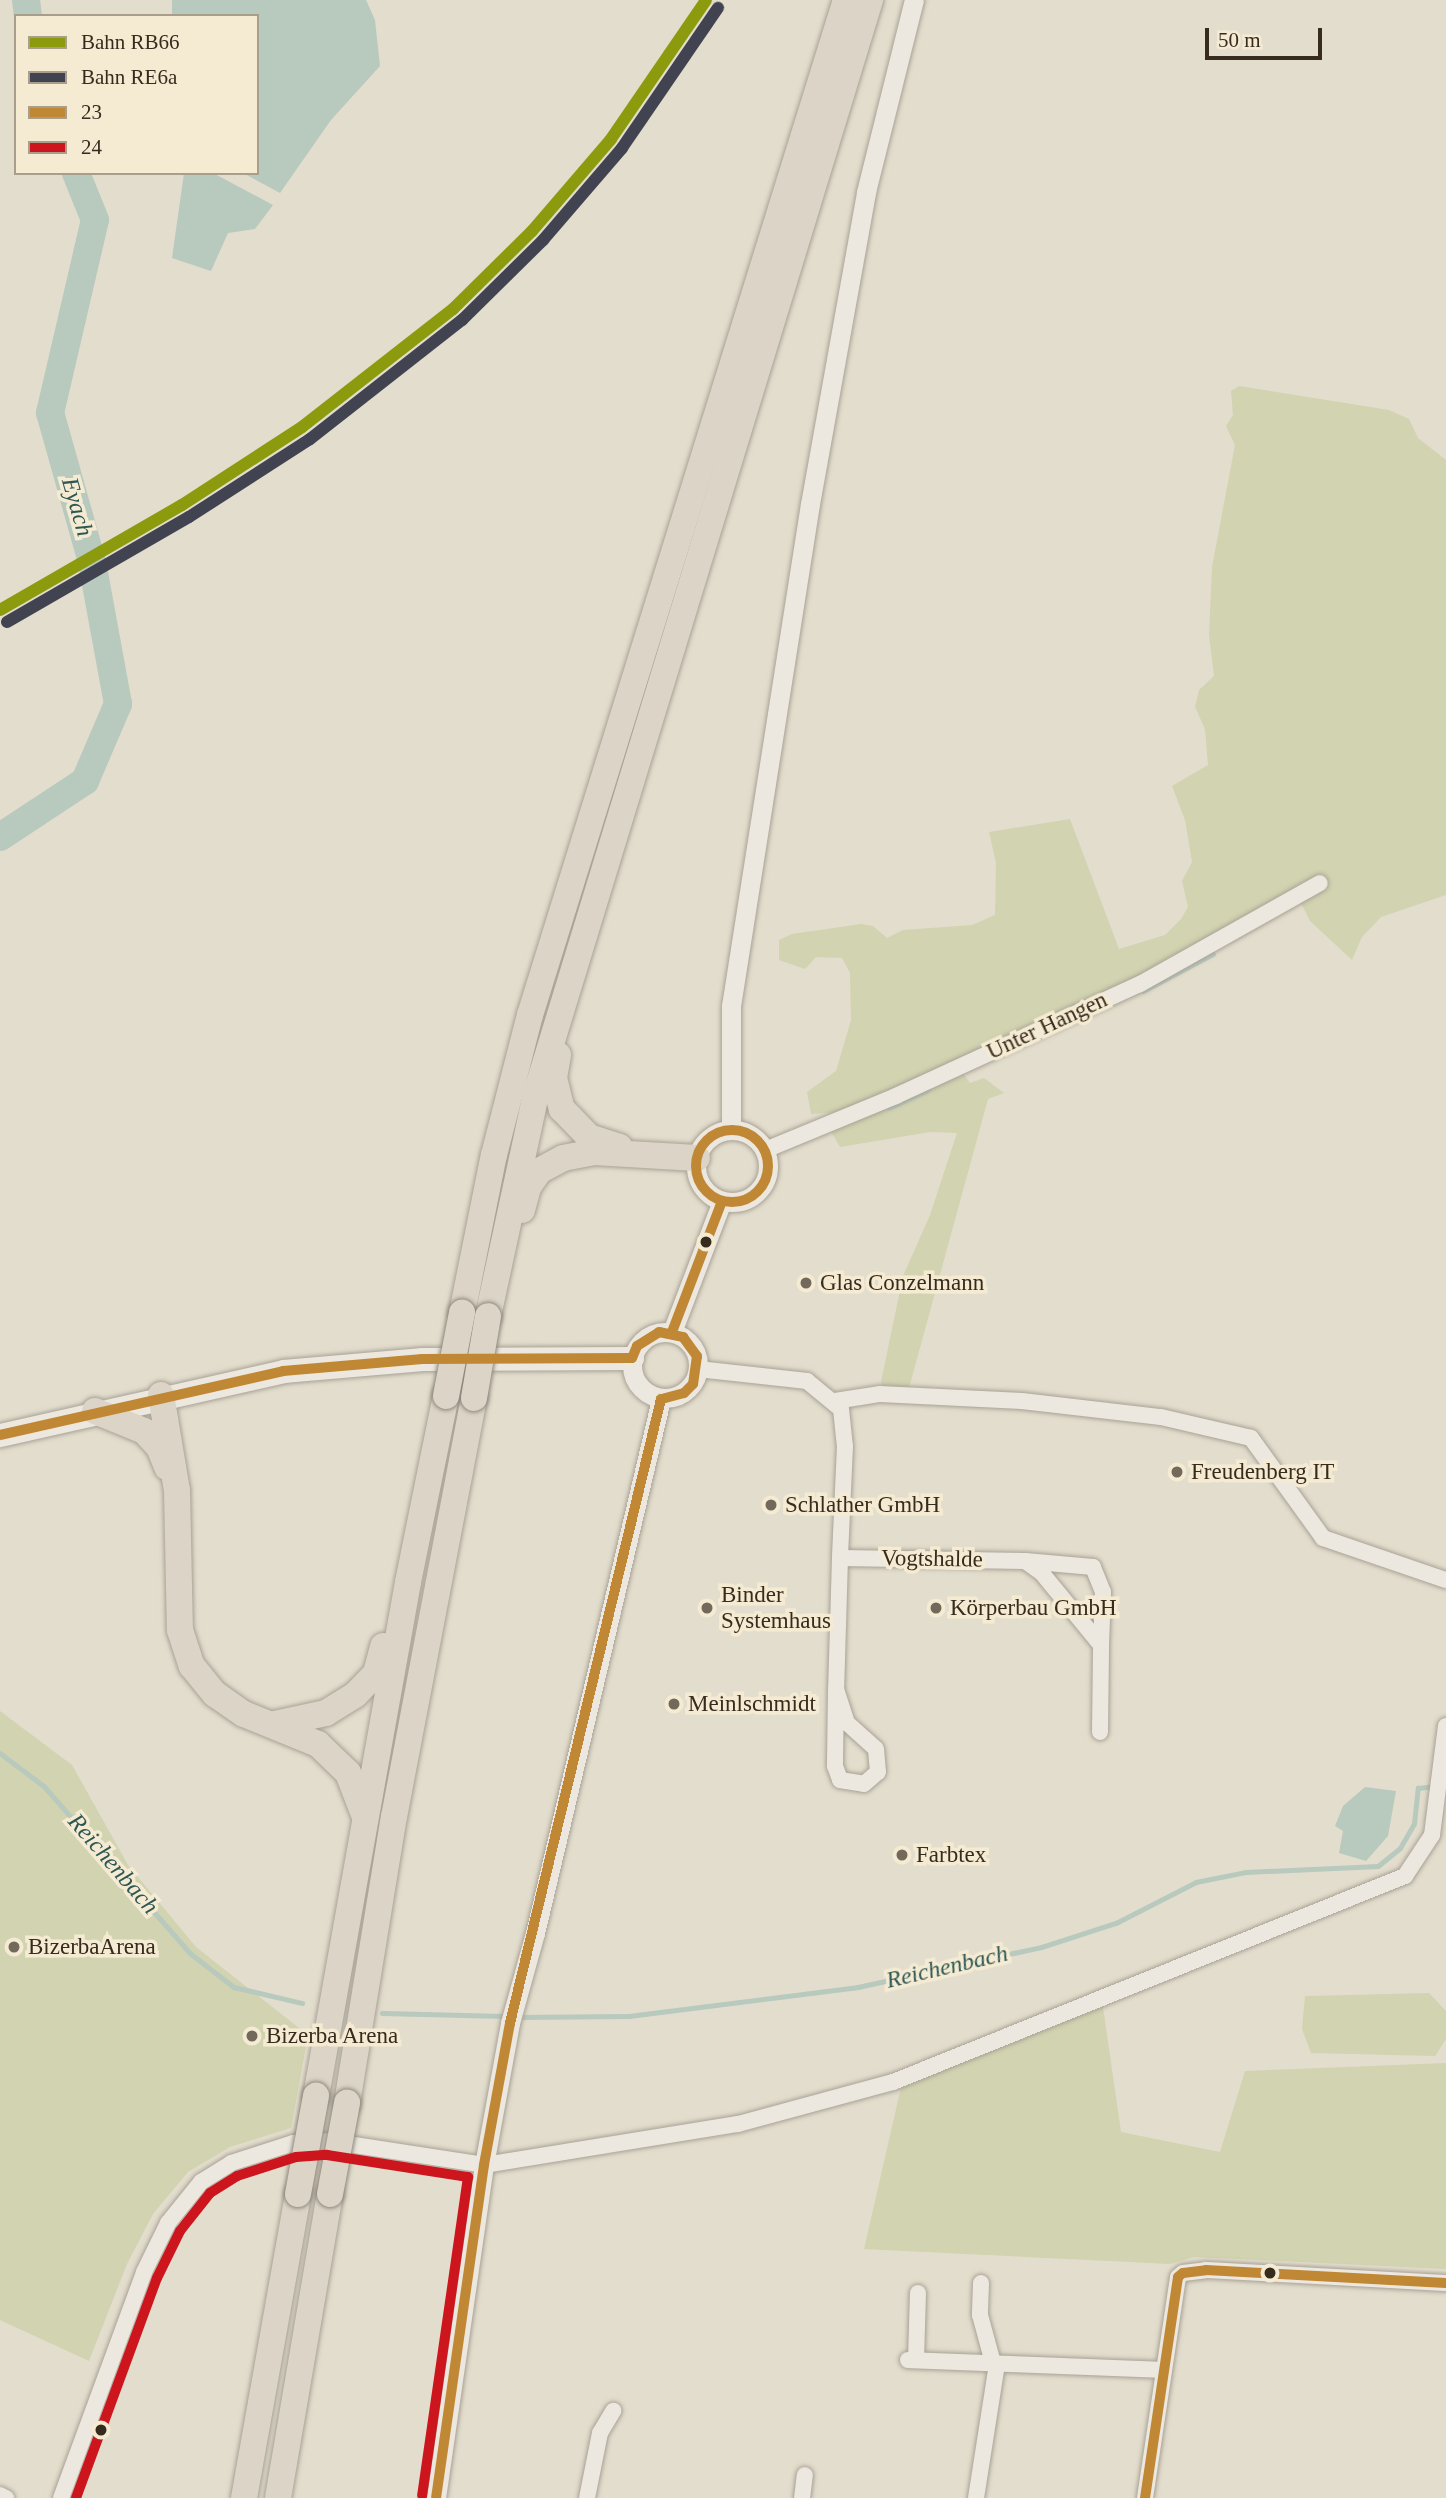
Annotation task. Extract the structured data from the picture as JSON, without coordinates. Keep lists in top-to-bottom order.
{
  "streets": {
    "street": ["Unter Hangen", "Vogtshalde"]
  },
  "water": ["Eyach", "Reichenbach"],
  "places": [
    "Glas Conzelmann",
    "Freudenberg IT",
    "Schlather GmbH",
    "Binder Systemhaus",
    "Körperbau GmbH",
    "Meinlschmidt",
    "Farbtex",
    "BizerbaArena",
    "Bizerba Arena"
  ],
  "lines": [
    "rail line RB66",
    "rail line RE6a",
    "transit line 23",
    "transit line 24"
  ],
  "legend": [
    "Bahn RB66",
    "Bahn RE6a",
    "23",
    "24"
  ],
  "scale_bar": "50 m"
}
